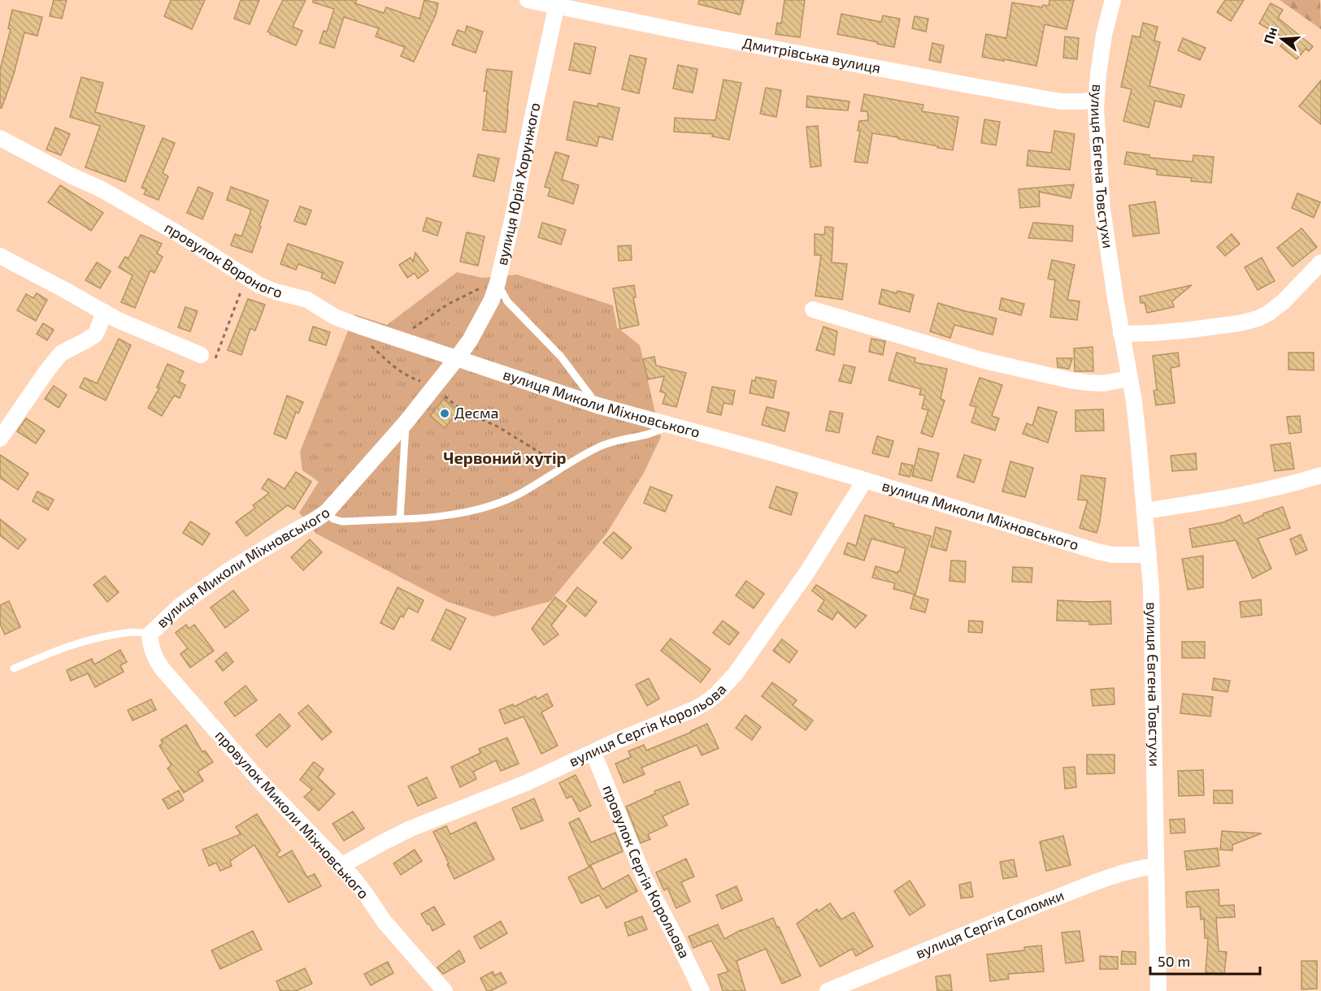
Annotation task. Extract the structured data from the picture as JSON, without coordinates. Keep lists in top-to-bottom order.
{
  "streets": {
    "street": [
      "Дмитрівська вулиця",
      "вулиця Євгена Товстухи",
      "вулиця Юрія Хорунжого",
      "провулок Вороного",
      "вулиця Миколи Міхновського",
      "вулиця Сергія Корольова",
      "провулок Миколи Міхновського",
      "провулок Сергія Корольова",
      "вулиця Сергія Соломки"
    ]
  },
  "crossings": [
    ["Дмитрівська вулиця", "вулиця Євгена Товстухи"],
    ["Дмитрівська вулиця", "вулиця Юрія Хорунжого"],
    ["вулиця Євгена Товстухи", "вулиця Миколи Міхновського"],
    ["вулиця Євгена Товстухи", "вулиця Сергія Соломки"],
    ["вулиця Юрія Хорунжого", "провулок Вороного"],
    ["вулиця Юрія Хорунжого", "вулиця Миколи Міхновського"],
    ["провулок Вороного", "вулиця Миколи Міхновського"],
    ["вулиця Миколи Міхновського", "вулиця Сергія Корольова"],
    ["вулиця Миколи Міхновського", "провулок Миколи Міхновського"],
    ["вулиця Сергія Корольова", "провулок Миколи Міхновського"],
    ["вулиця Сергія Корольова", "провулок Сергія Корольова"]
  ],
  "districts": ["Червоний хутір"],
  "places": ["Десма"],
  "scale_bar": "50 m",
  "north": "left"
}
